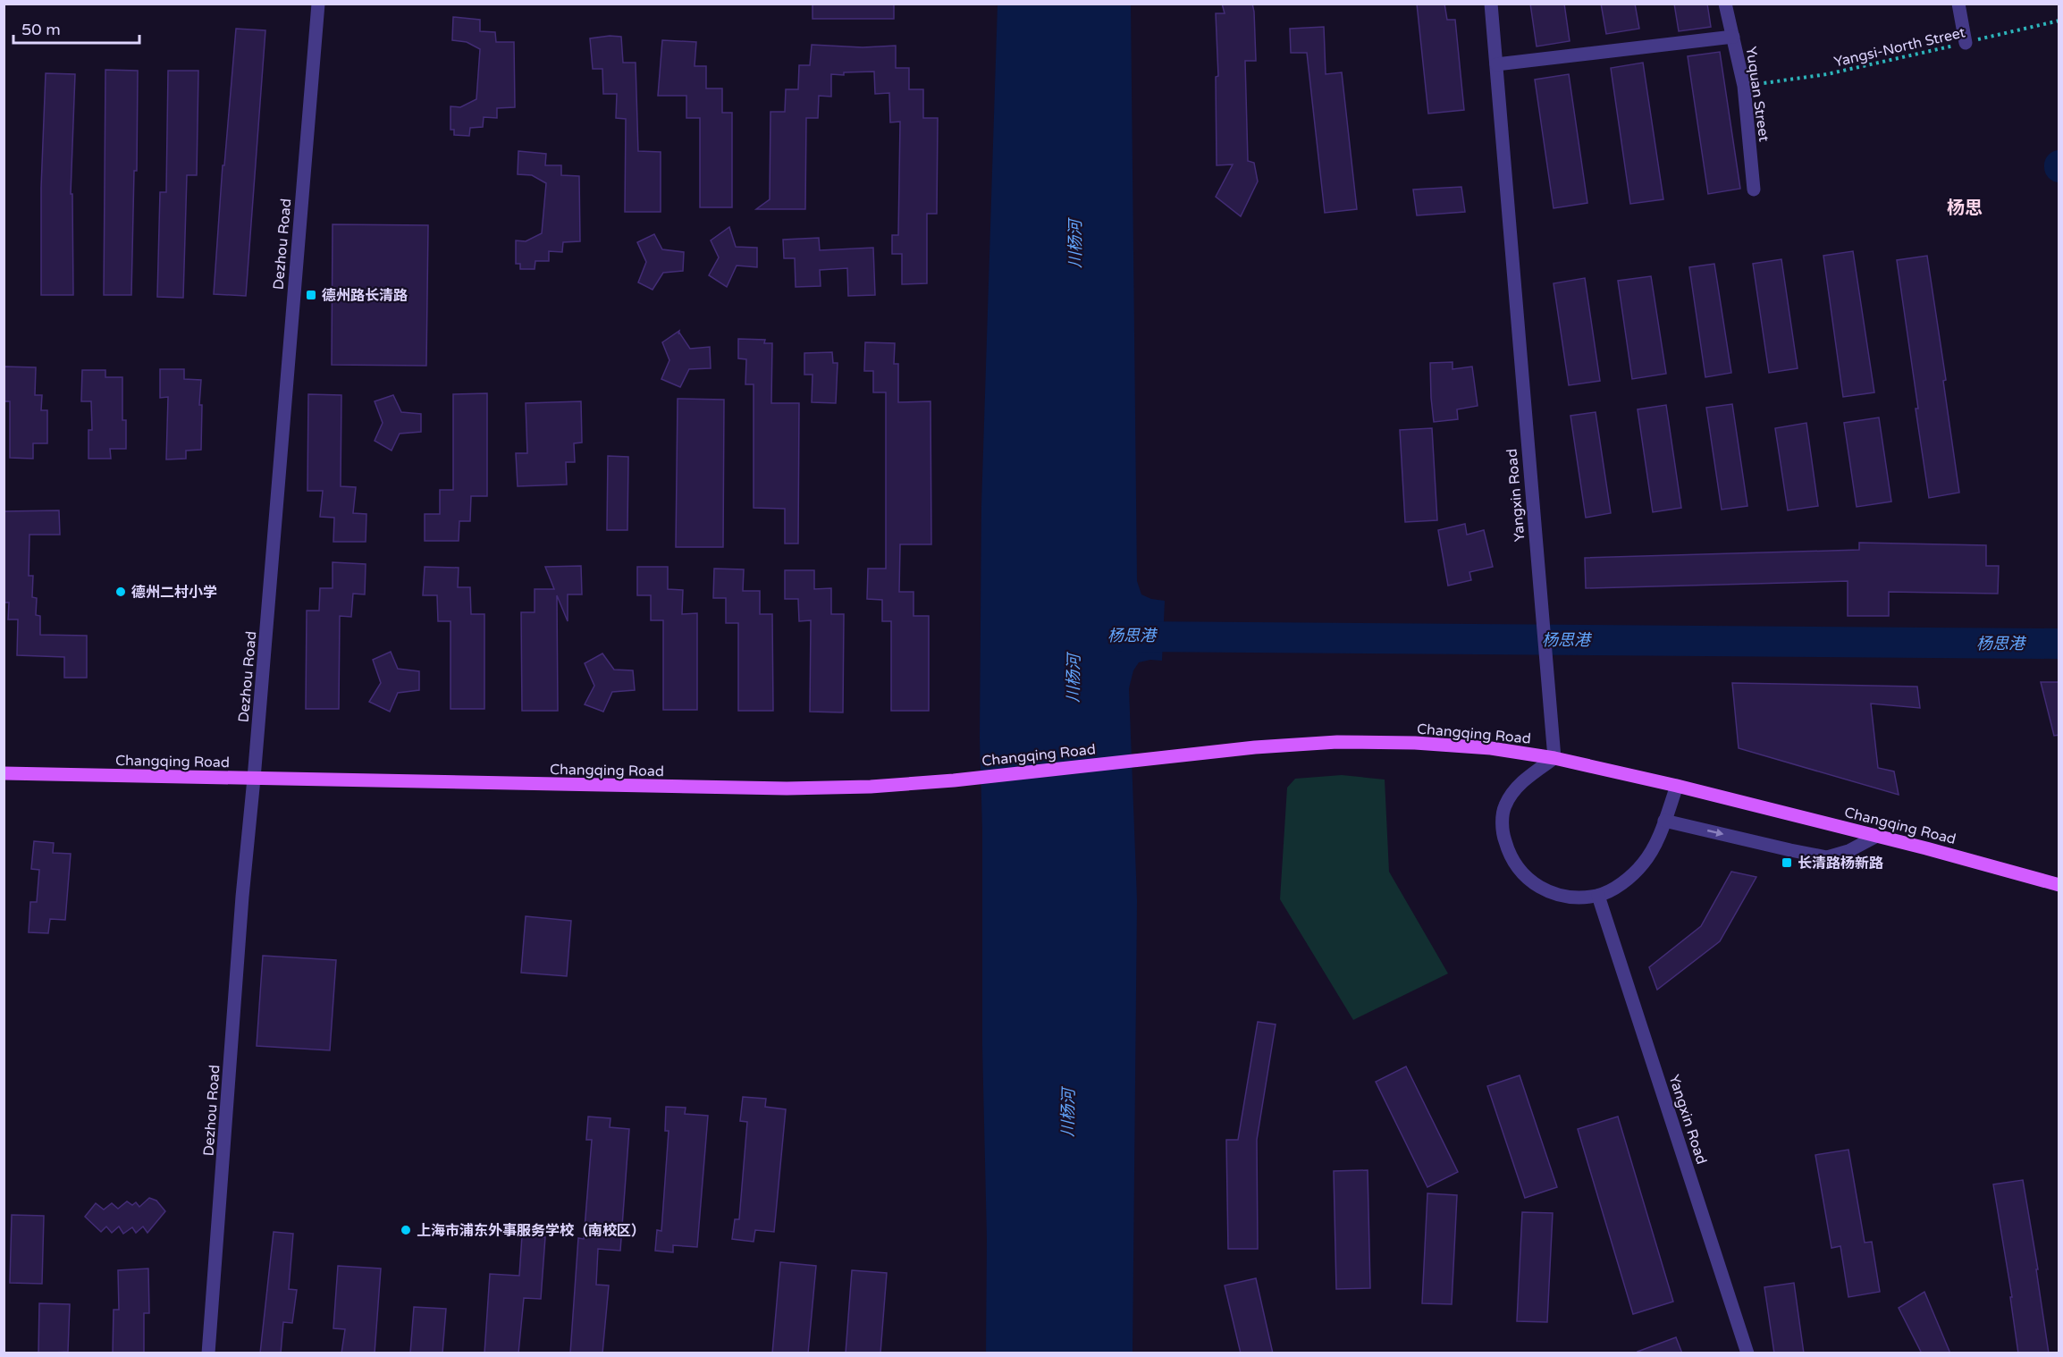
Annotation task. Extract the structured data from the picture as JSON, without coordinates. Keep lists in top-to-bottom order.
{
  "streets": {
    "main road": ["Changqing Road"],
    "street": ["Yuquan Street", "Dezhou Road", "Yangxin Road"],
    "path": ["Yangsi-North Street"]
  },
  "crossings": [
    ["Yangsi-North Street", "Yuquan Street"],
    ["Dezhou Road", "Changqing Road"],
    ["Yangxin Road", "Changqing Road"]
  ],
  "districts": ["杨思"],
  "water": ["川杨河", "杨思港"],
  "places": {
    "transit": ["德州路长清路", "长清路杨新路"],
    "other": ["德州二村小学", "上海市浦东外事服务学校（南校区）"]
  },
  "scale_bar": "50 m"
}
